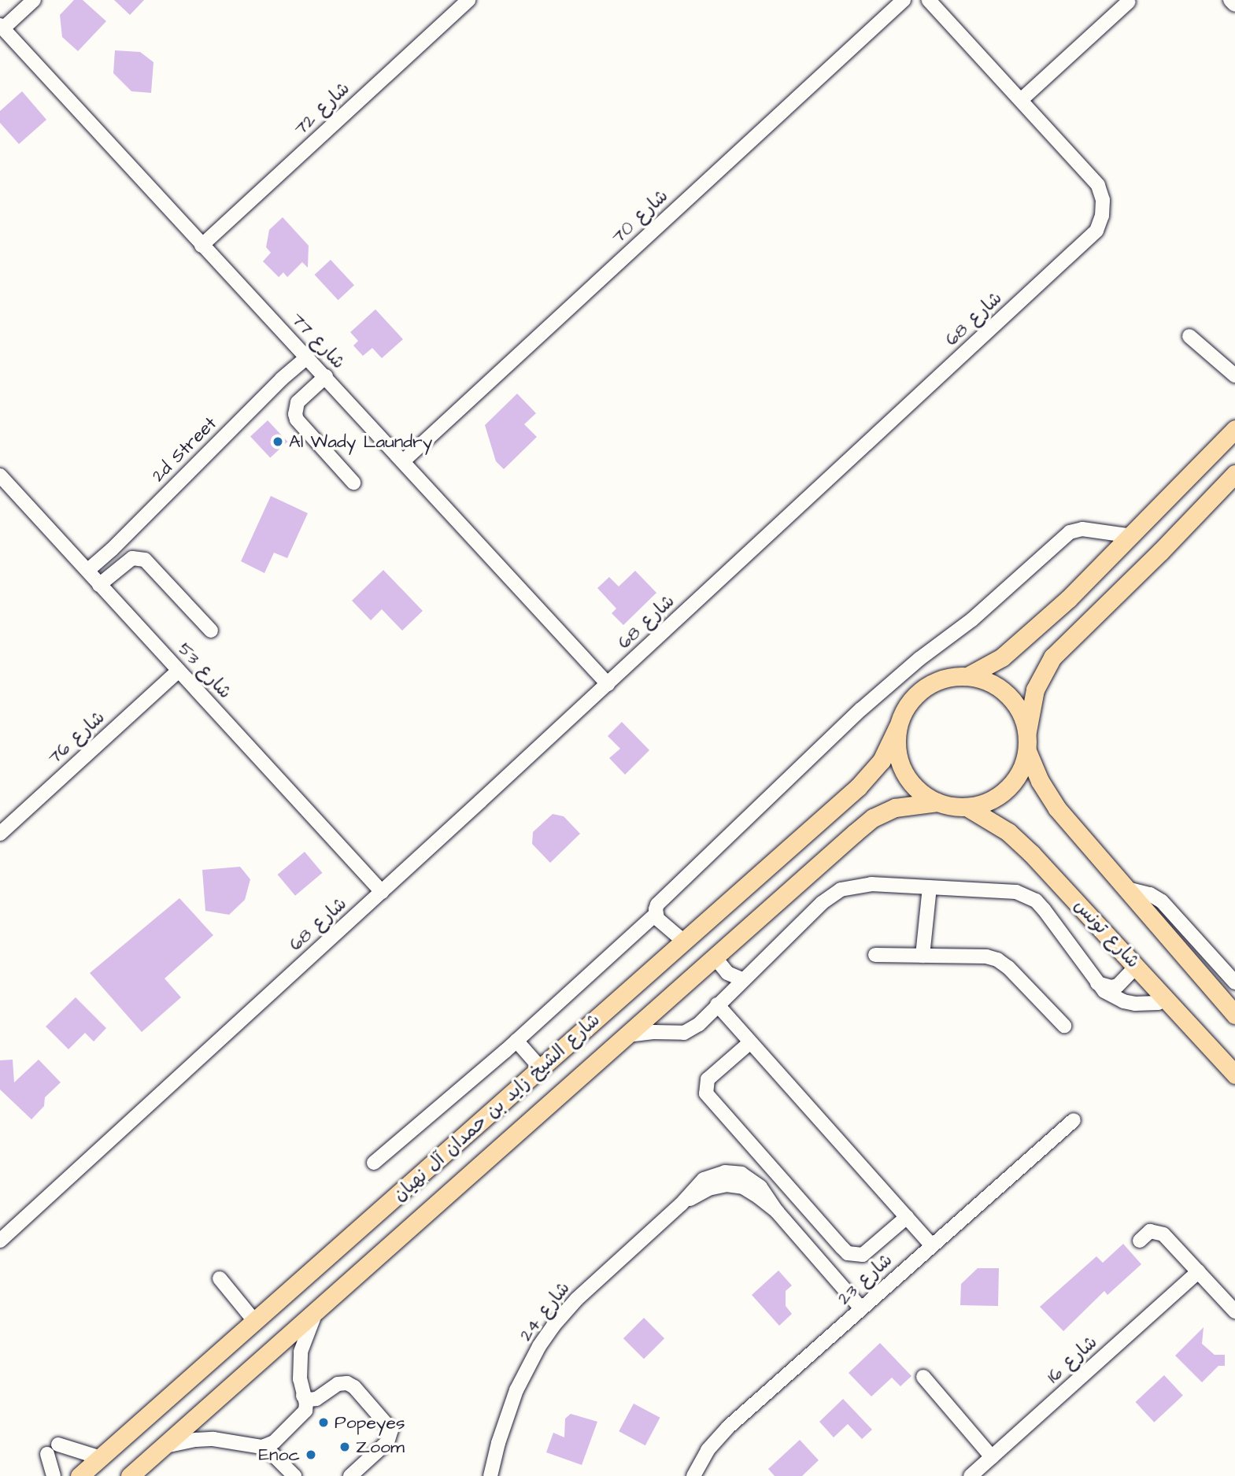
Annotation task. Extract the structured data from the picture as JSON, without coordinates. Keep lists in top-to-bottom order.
{
  "streets": {
    "main road": ["شارع تونس", "شارع الشيخ زايد بن حمدان آل نهيان"],
    "street": [
      "شارع 72",
      "شارع 70",
      "شارع 68",
      "شارع 77",
      "2d Street",
      "شارع 53",
      "شارع 76",
      "شارع 23",
      "شارع 24",
      "شارع 16"
    ]
  },
  "crossings": [
    ["شارع 72", "شارع 77"],
    ["شارع 70", "شارع 77"],
    ["شارع 68", "شارع 77"],
    ["شارع 68", "شارع 53"],
    ["شارع 77", "2d Street"],
    ["2d Street", "شارع 53"],
    ["شارع 53", "شارع 76"],
    ["شارع تونس", "شارع الشيخ زايد بن حمدان آل نهيان"],
    ["شارع 23", "شارع 24"]
  ],
  "places": [
    "Al Wady Laundry",
    "Popeyes",
    "Zoom",
    "Enoc"
  ]
}
